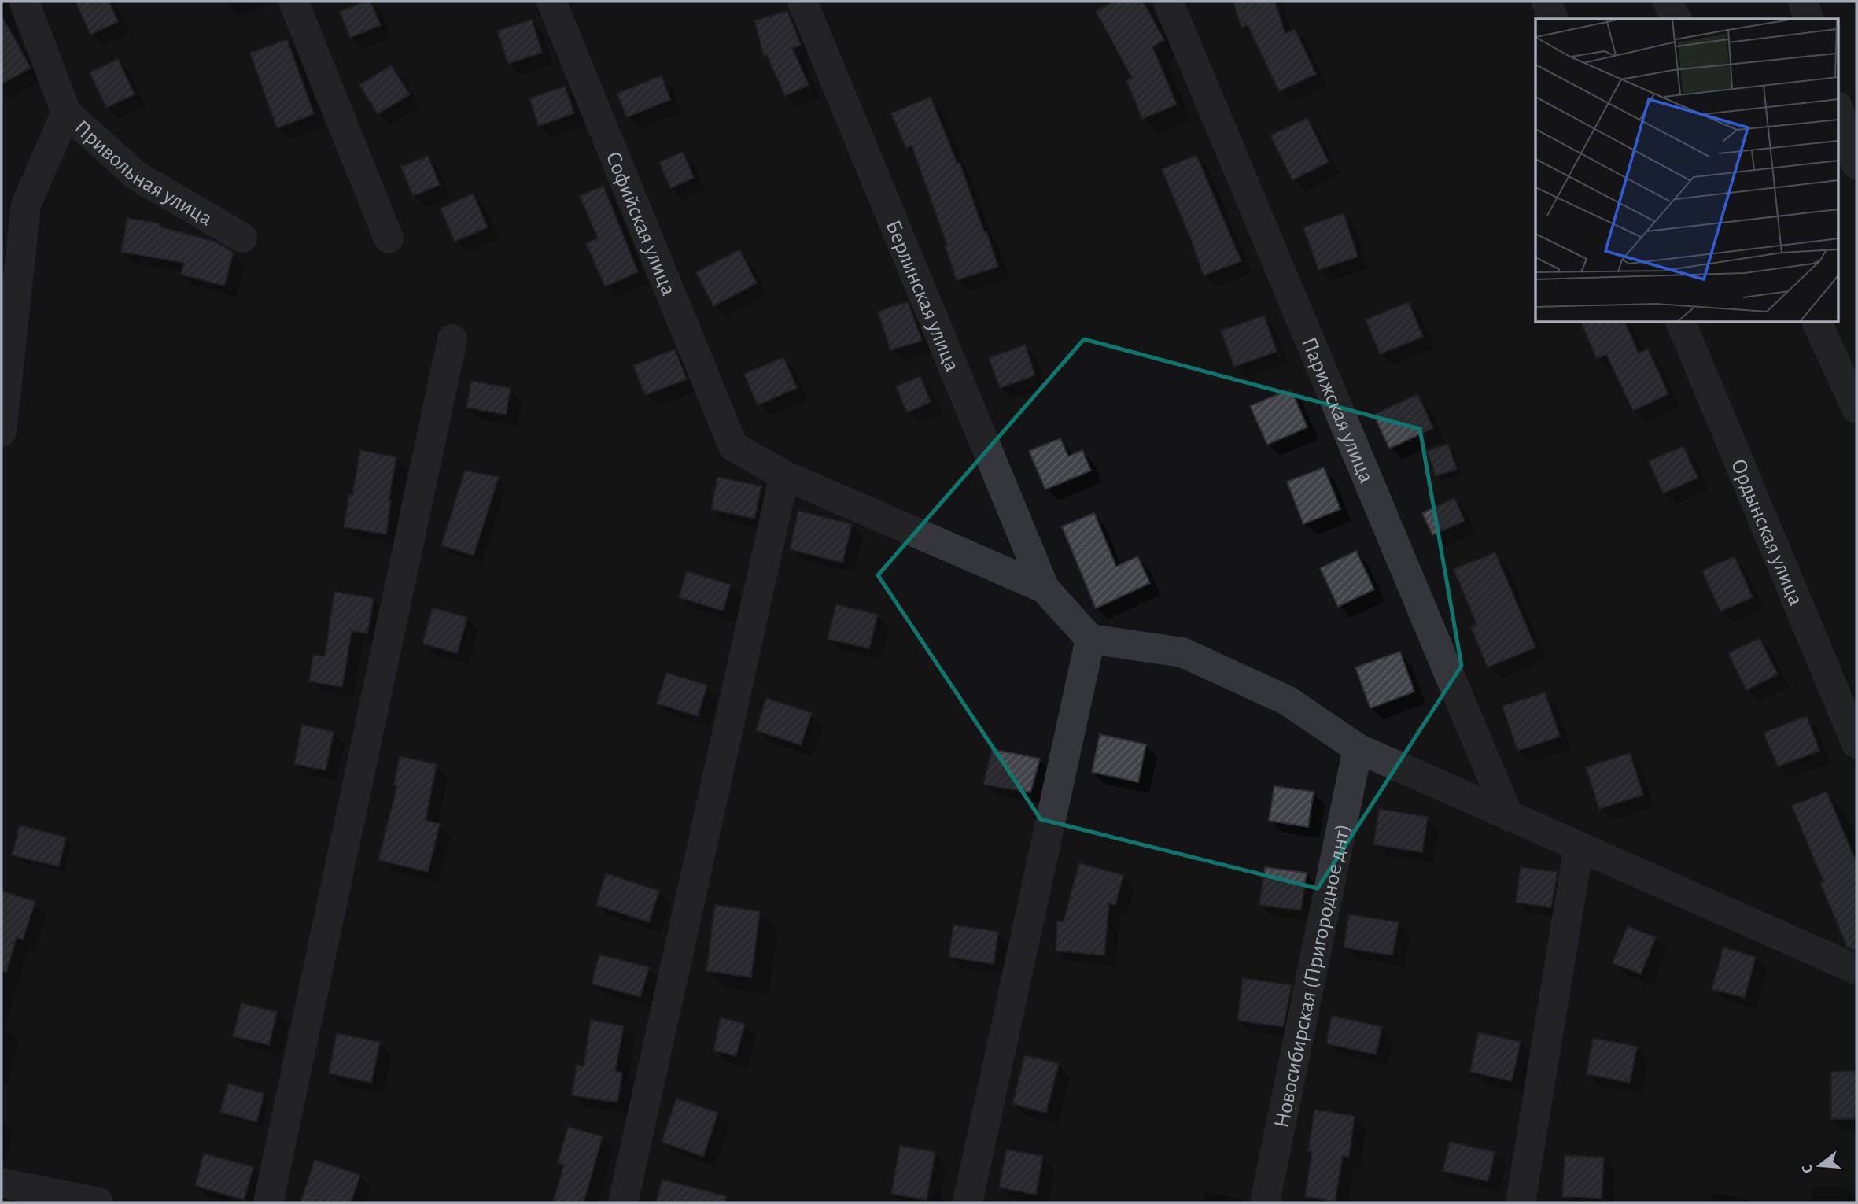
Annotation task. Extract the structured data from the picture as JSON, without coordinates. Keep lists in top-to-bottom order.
{
  "streets": {
    "street": [
      "Привольная улица",
      "Софийская улица",
      "Берлинская улица",
      "Парижская улица",
      "Ордынская улица",
      "Новосибирская (Пригородное днт)"
    ]
  },
  "north": "left"
}
